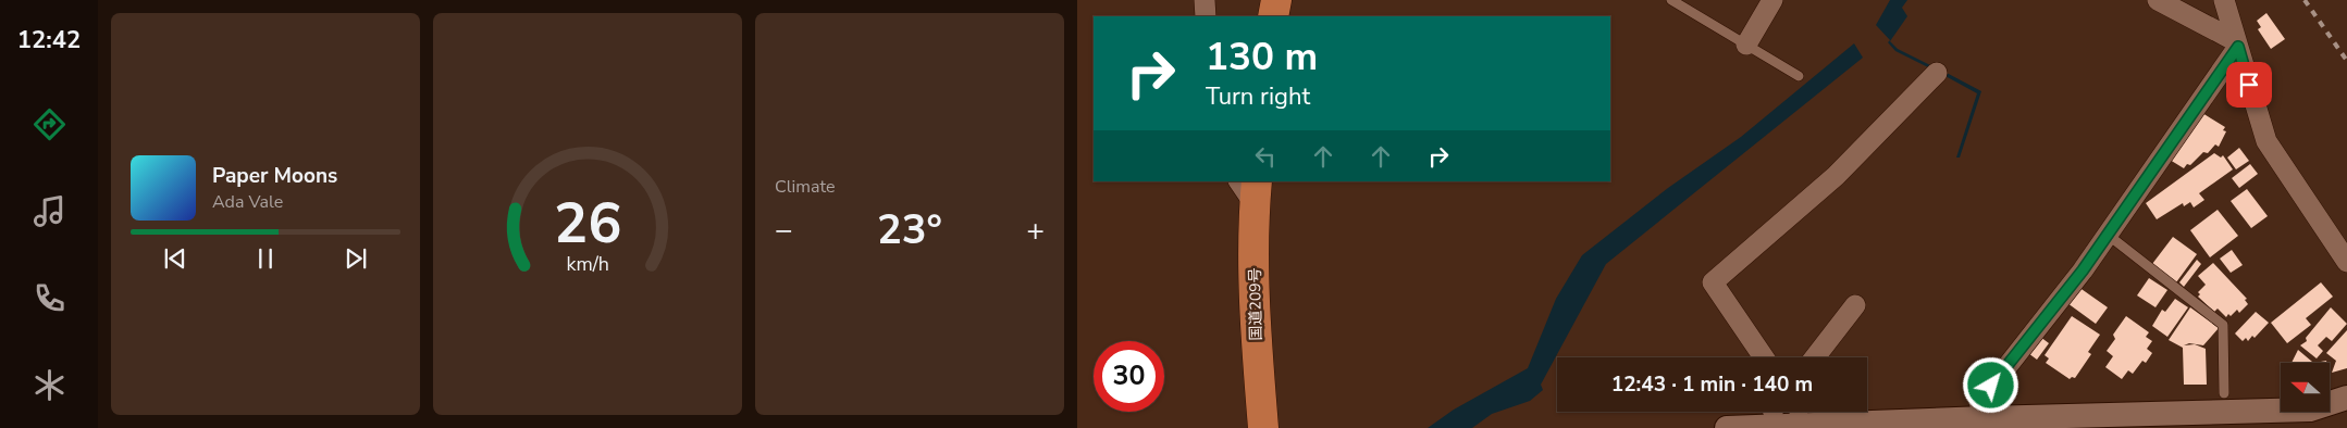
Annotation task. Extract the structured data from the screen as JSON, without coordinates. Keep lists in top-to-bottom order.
{
  "streets": {
    "highway": ["国道209号"]
  },
  "north": "left",
  "page": {
    "tabs": "12:42",
    "tile": "Climate",
    "turn": ["130 m", "Turn right"],
    "song": ["Paper Moons", "Ada Vale"],
    "heat": ["−", "23°", "+"],
    "limit": "30",
    "trip": "12:43 · 1 min · 140 m",
    "gauge": ["26", "km/h"]
  }
}
